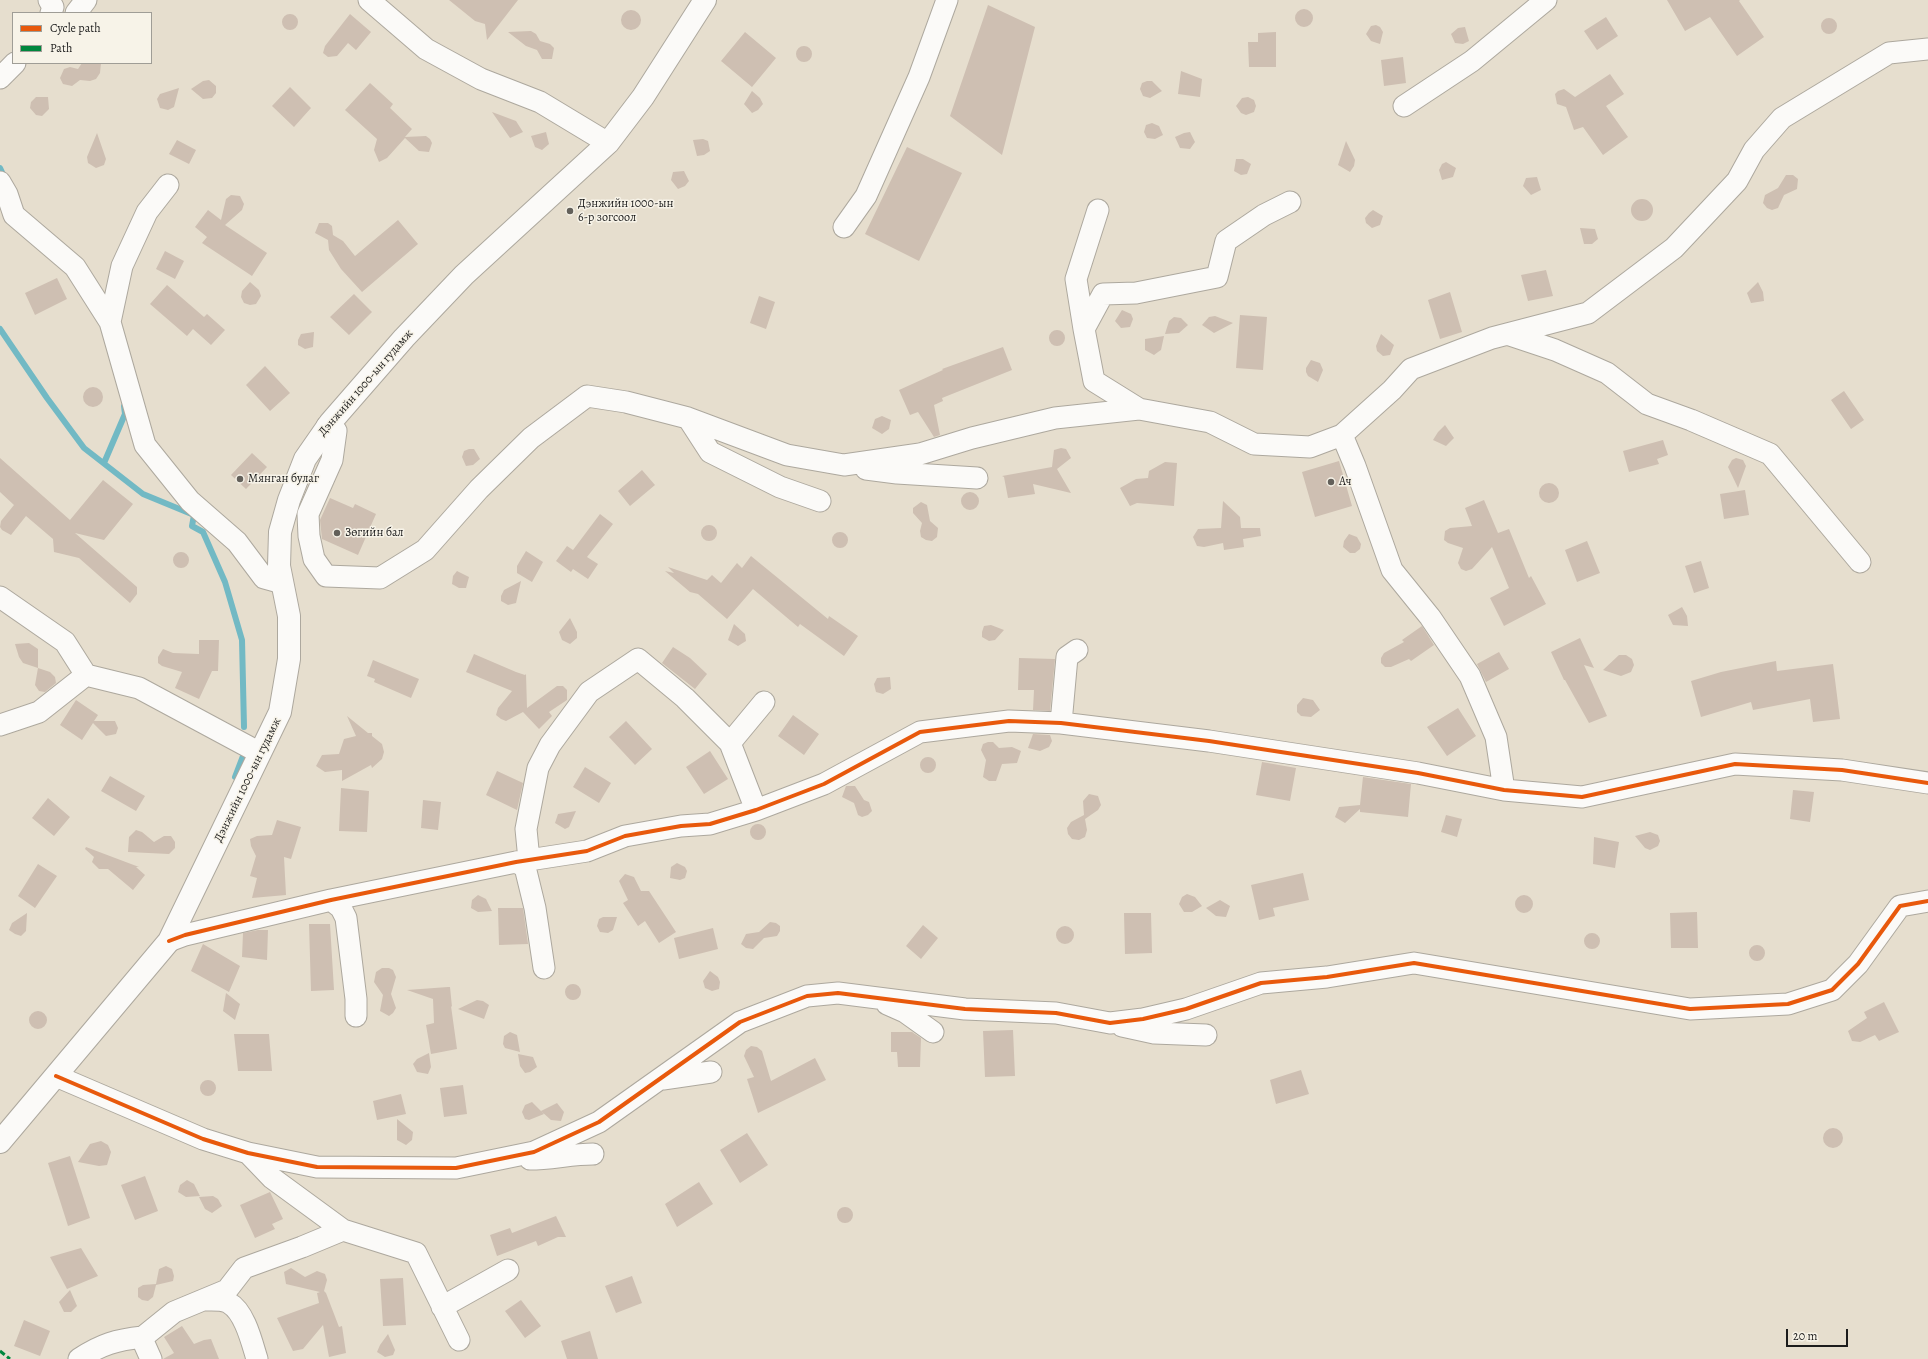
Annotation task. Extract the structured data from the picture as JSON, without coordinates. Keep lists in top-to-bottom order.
{
  "streets": {
    "main road": ["Дэнжийн 1000-ын гудамж"]
  },
  "places": [
    "Дэнжийн 1000-ын 6-р зогсоол",
    "Мянган булаг",
    "Ач",
    "Зөгийн бал"
  ],
  "legend": ["Cycle path", "Path"],
  "scale_bar": "20 m"
}
